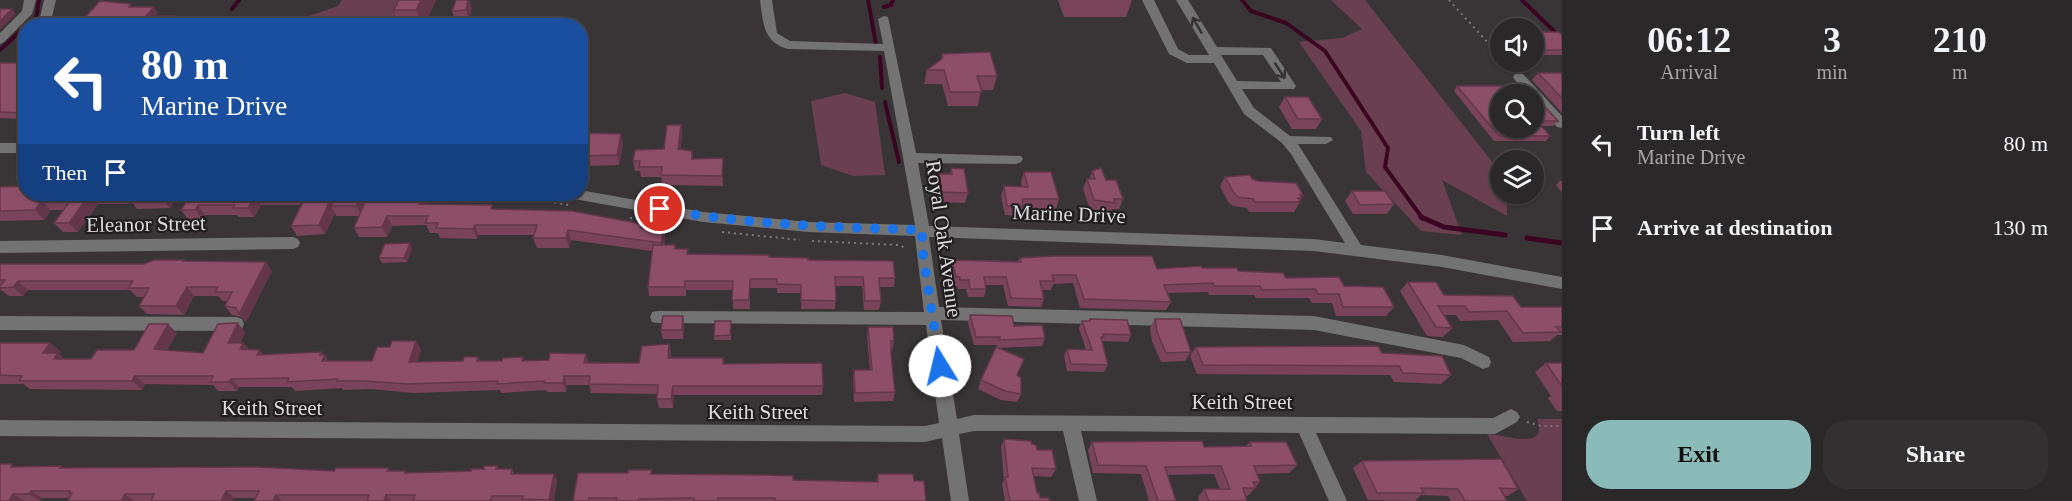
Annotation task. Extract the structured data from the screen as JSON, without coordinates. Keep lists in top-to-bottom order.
{
  "streets": {
    "street": [
      "Marine Drive",
      "Eleanor Street",
      "Royal Oak Avenue",
      "Keith Street"
    ]
  },
  "crossings": [
    ["Marine Drive", "Royal Oak Avenue"],
    ["Royal Oak Avenue", "Keith Street"]
  ],
  "page": {
    "eta": [
      "06:12",
      "Arrival",
      "3",
      "min",
      "210",
      "m"
    ],
    "turn": ["80 m", "Marine Drive"],
    "list": [
      {
        "name": "Turn left",
        "note": "Marine Drive",
        "value": "80 m"
      },
      {
        "name": "Arrive at destination",
        "value": "130 m"
      }
    ],
    "then": "Then",
    "buttons": ["Exit", "Share"]
  }
}
